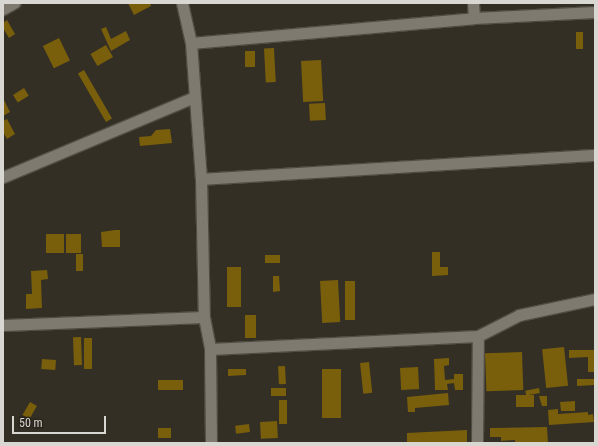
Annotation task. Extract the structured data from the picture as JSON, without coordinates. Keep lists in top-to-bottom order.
{
  "scale_bar": "50 m"
}
